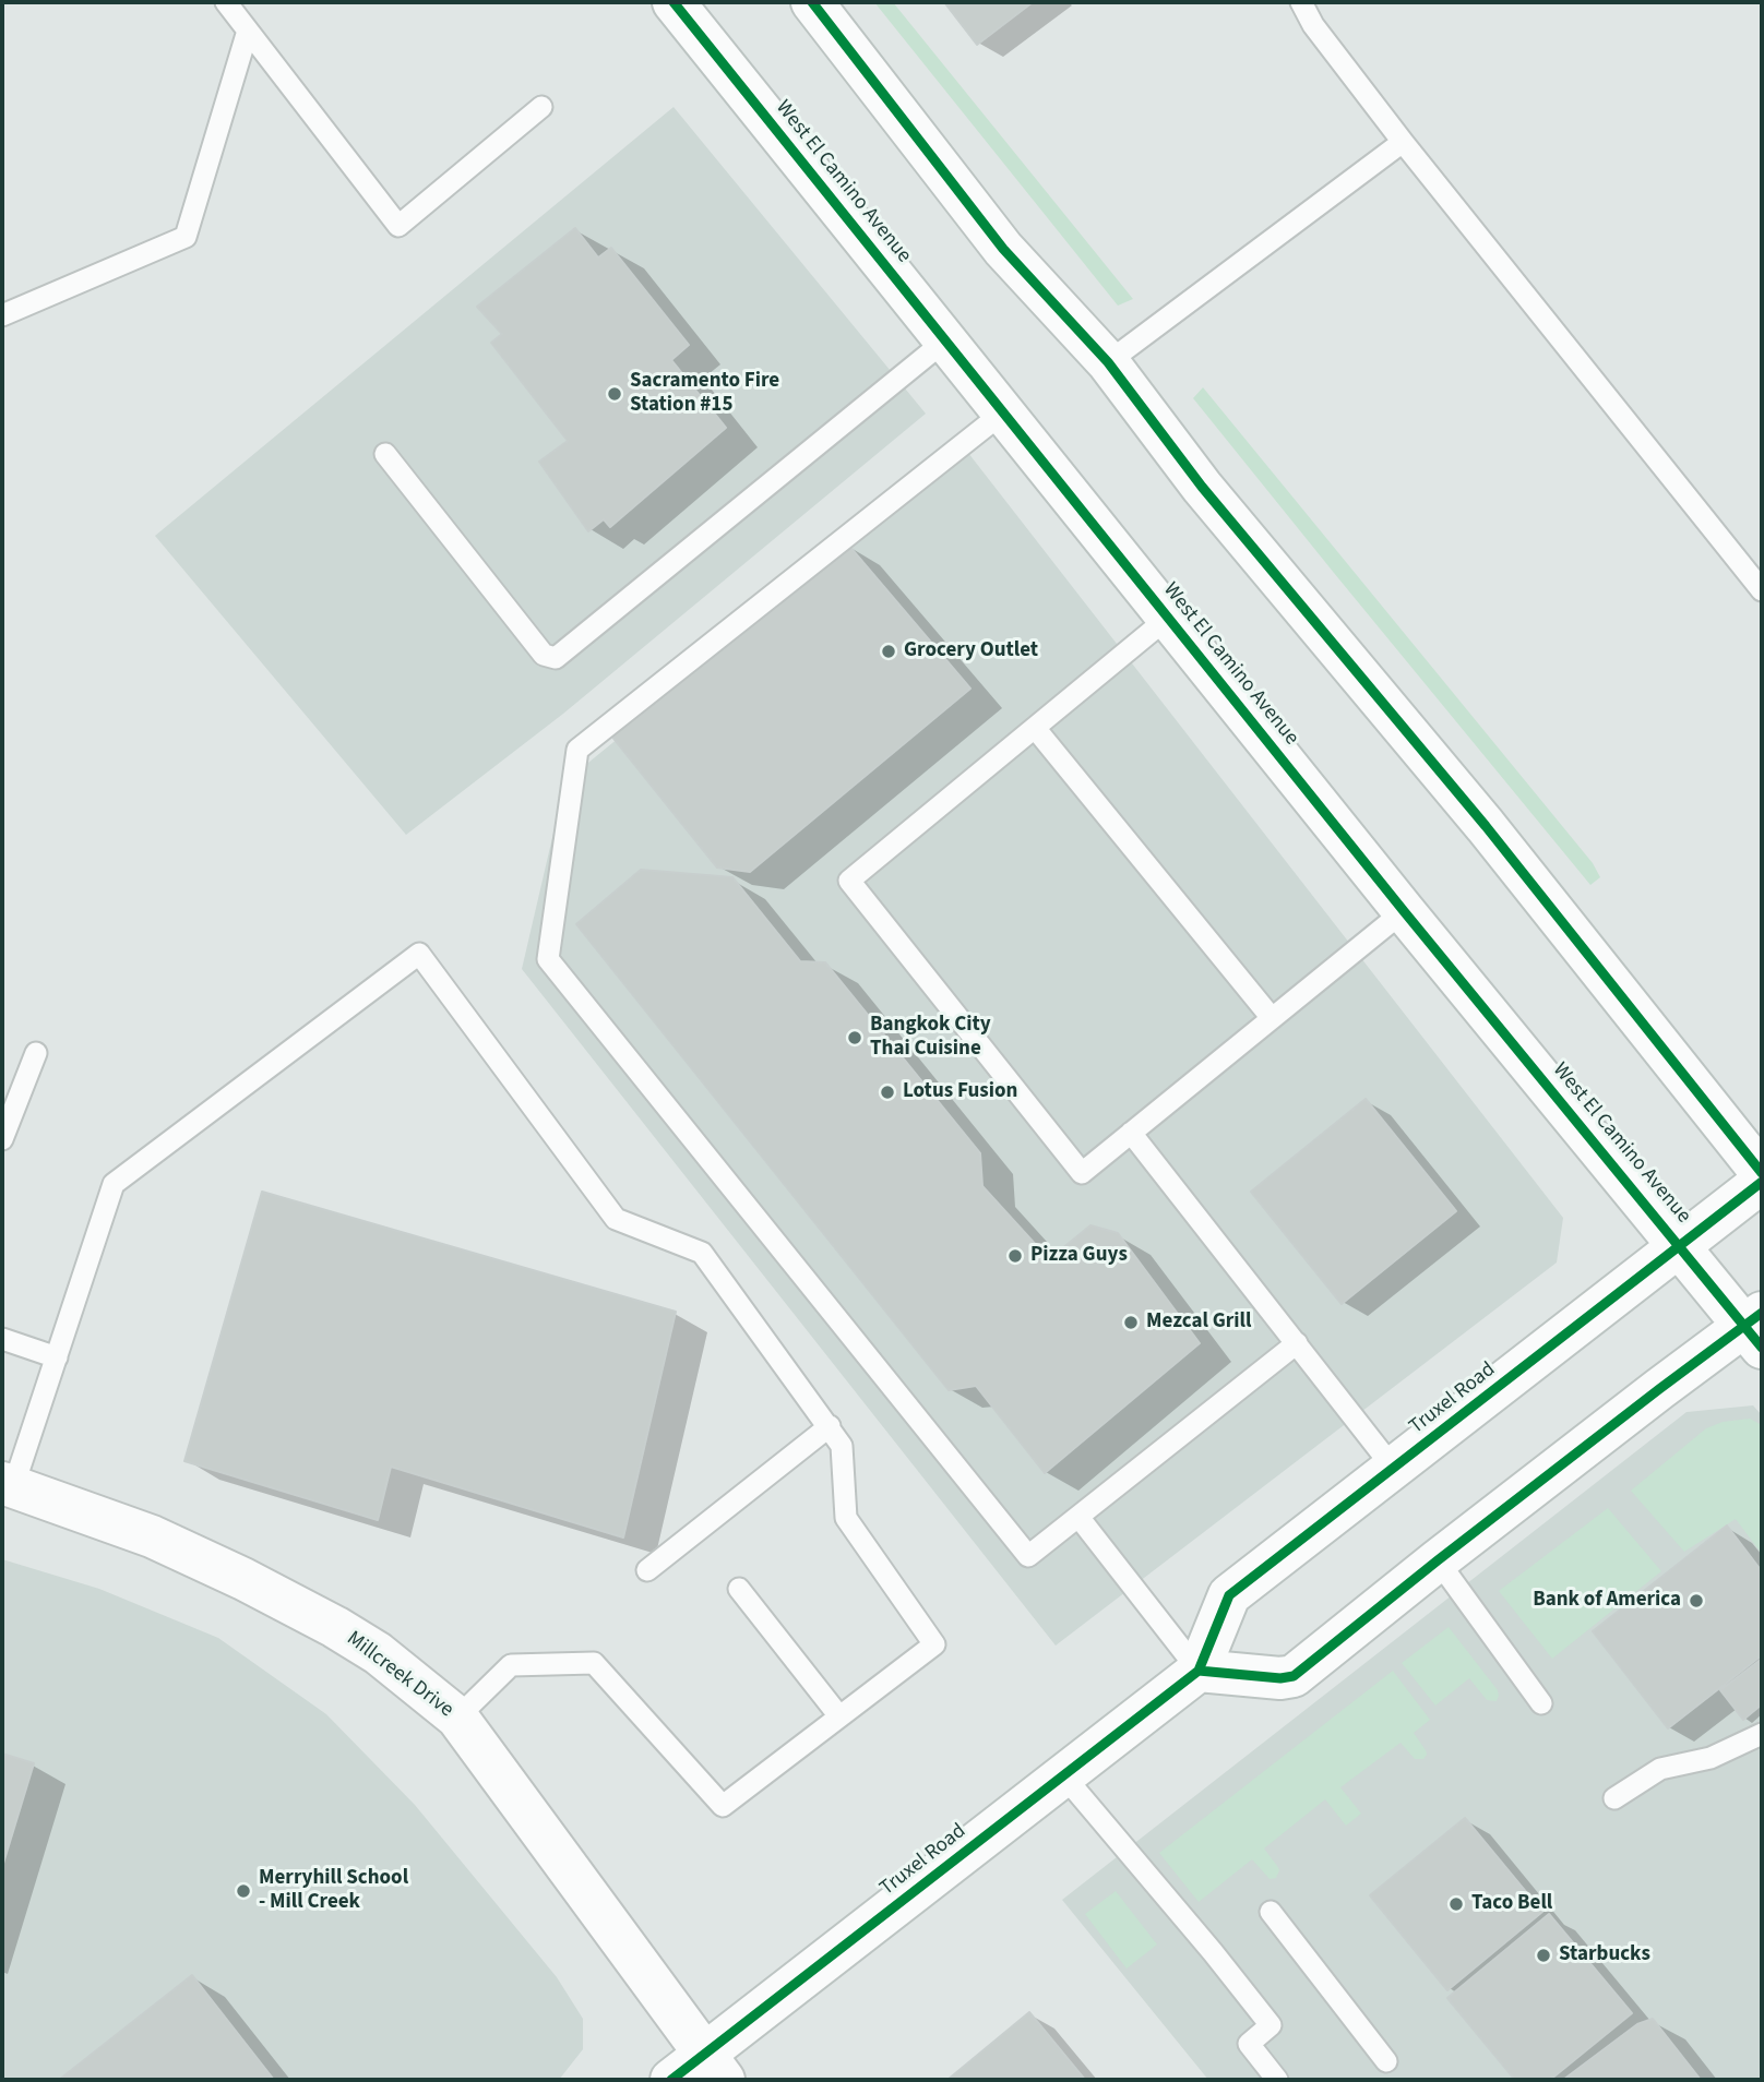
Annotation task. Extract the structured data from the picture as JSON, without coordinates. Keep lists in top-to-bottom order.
{
  "streets": {
    "main road": ["West El Camino Avenue", "Truxel Road", "Millcreek Drive"]
  },
  "crossings": [
    ["West El Camino Avenue", "Truxel Road"],
    ["Truxel Road", "Millcreek Drive"]
  ],
  "places": [
    "Sacramento Fire Station #15",
    "Grocery Outlet",
    "Bangkok City Thai Cuisine",
    "Lotus Fusion",
    "Pizza Guys",
    "Mezcal Grill",
    "Bank of America",
    "Merryhill School - Mill Creek",
    "Taco Bell",
    "Starbucks"
  ]
}
